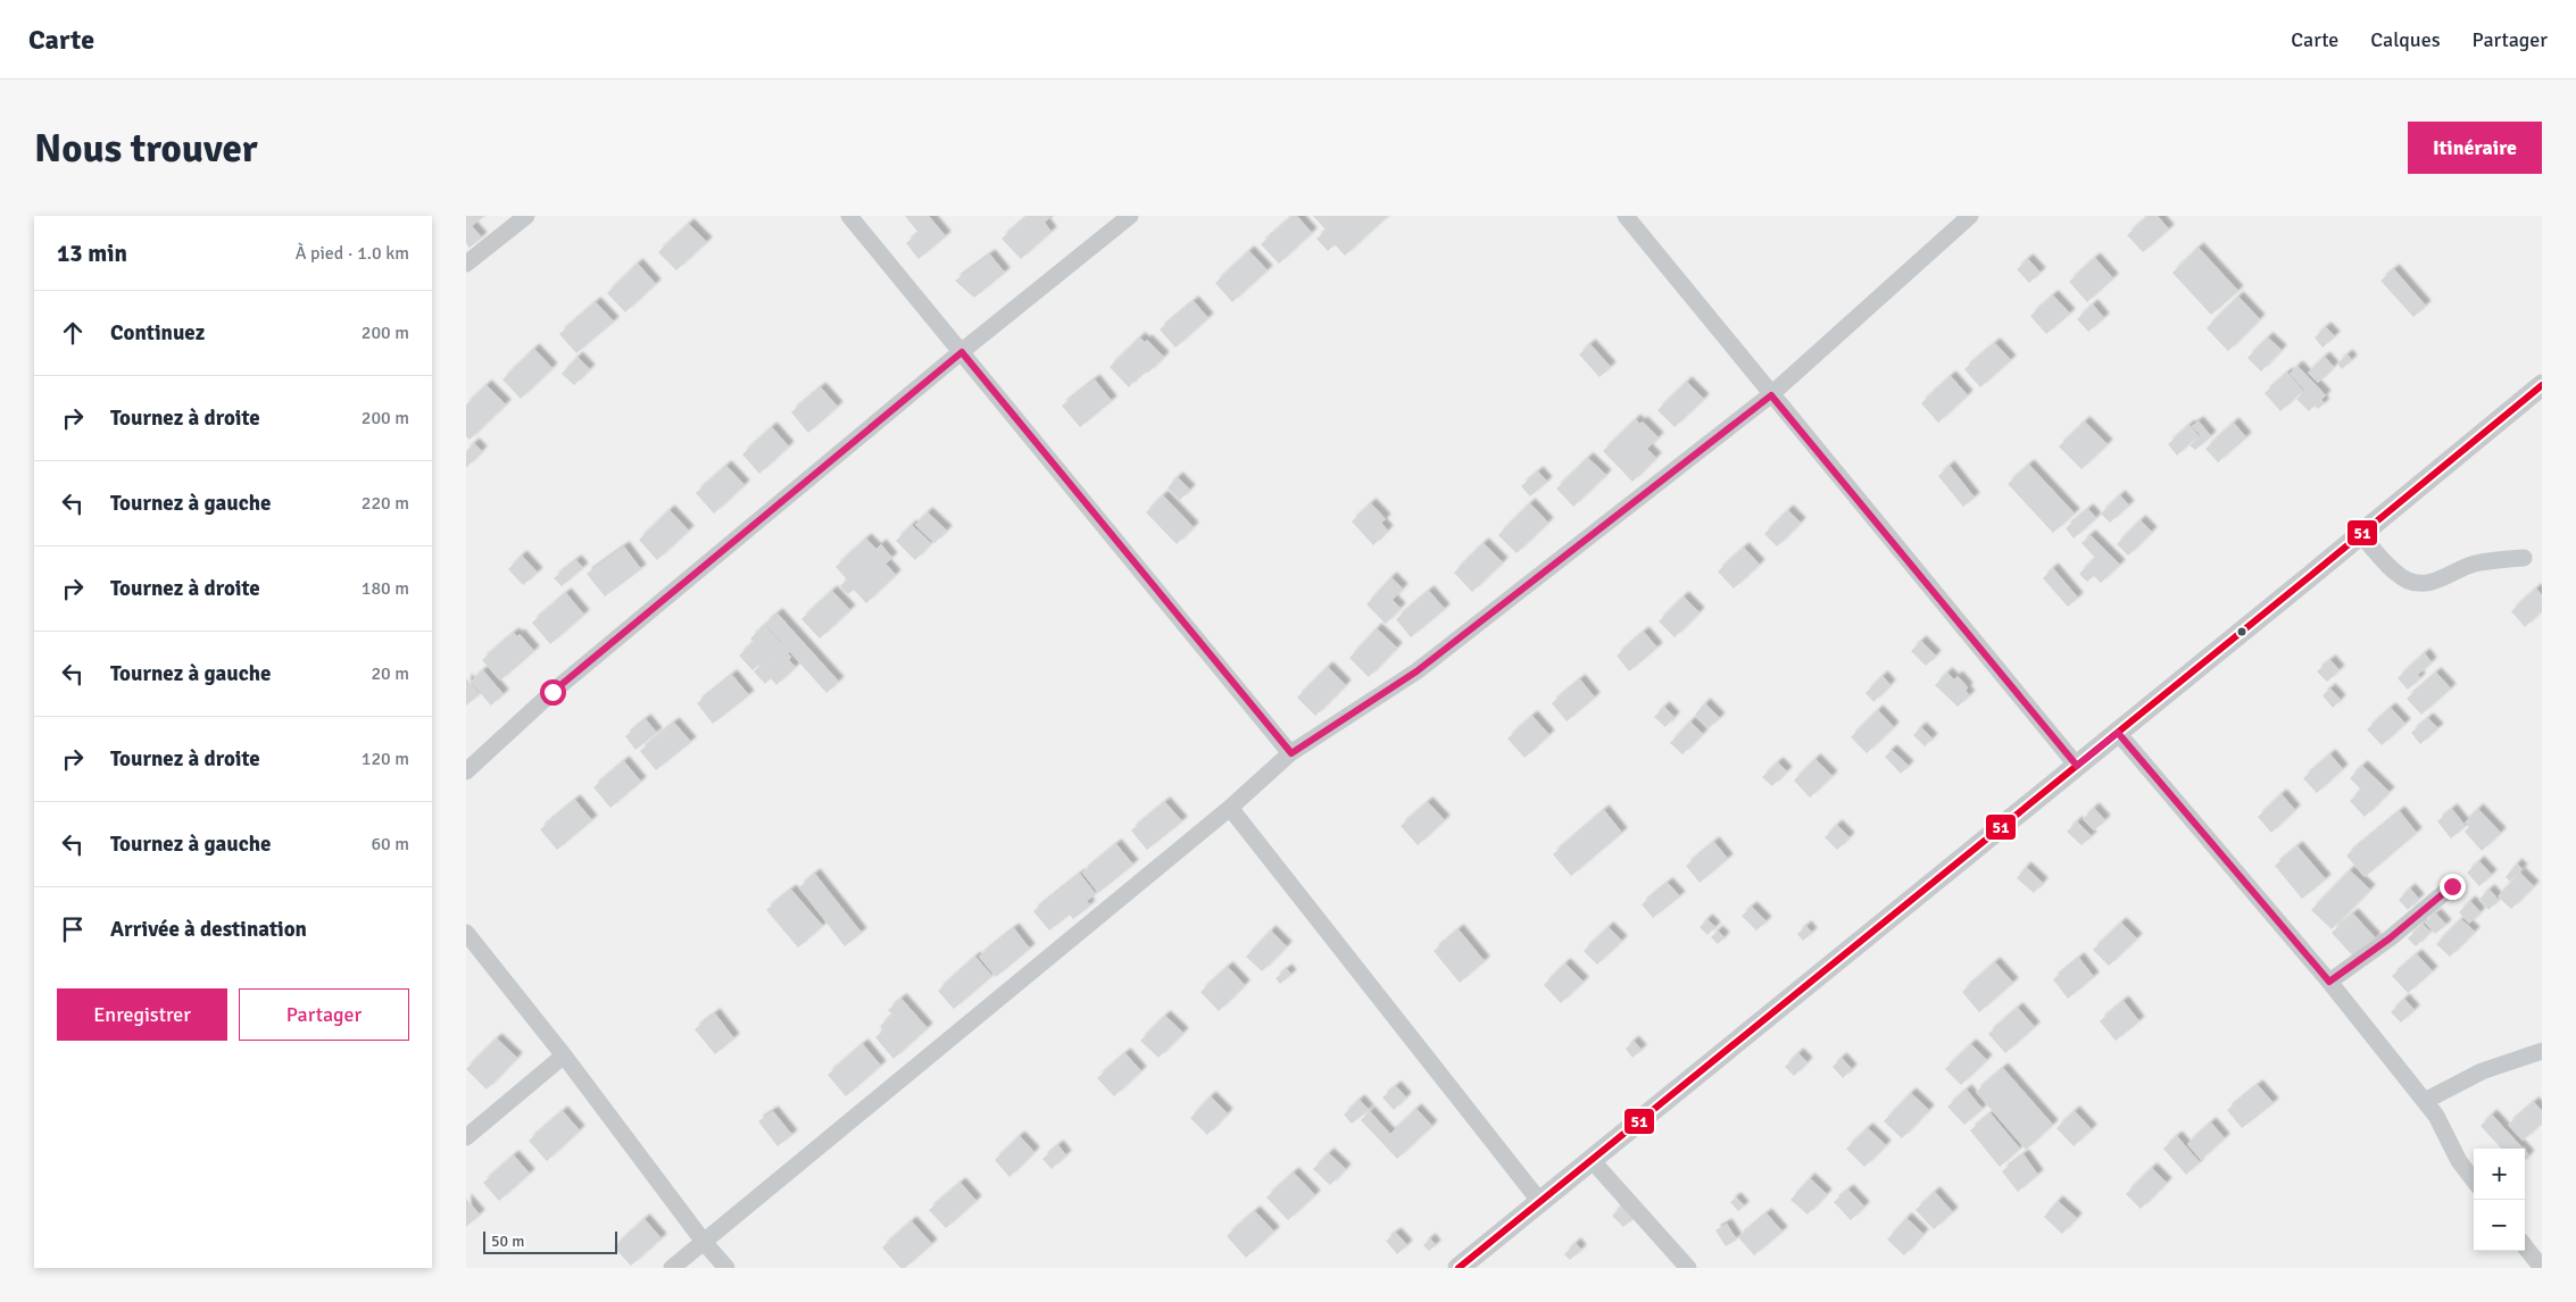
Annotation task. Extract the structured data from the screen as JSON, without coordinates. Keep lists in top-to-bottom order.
{
  "lines": ["transit line 51"],
  "scale_bar": "50 m",
  "page": {
    "header": "Carte",
    "nav": ["Carte", "Calques", "Partager"],
    "buttons": [
      "Itinéraire",
      ["Enregistrer", "Partager"]
    ],
    "title": "Nous trouver",
    "heading": ["13 min", "À pied · 1.0 km"],
    "list": [
      ["Continuez", "200 m"],
      ["Tournez à droite", "200 m"],
      ["Tournez à gauche", "220 m"],
      ["Tournez à droite", "180 m"],
      ["Tournez à gauche", "20 m"],
      ["Tournez à droite", "120 m"],
      ["Tournez à gauche", "60 m"],
      "Arrivée à destination"
    ],
    "map_buttons": ["+", "−"],
    "scale": "50 m"
  }
}
